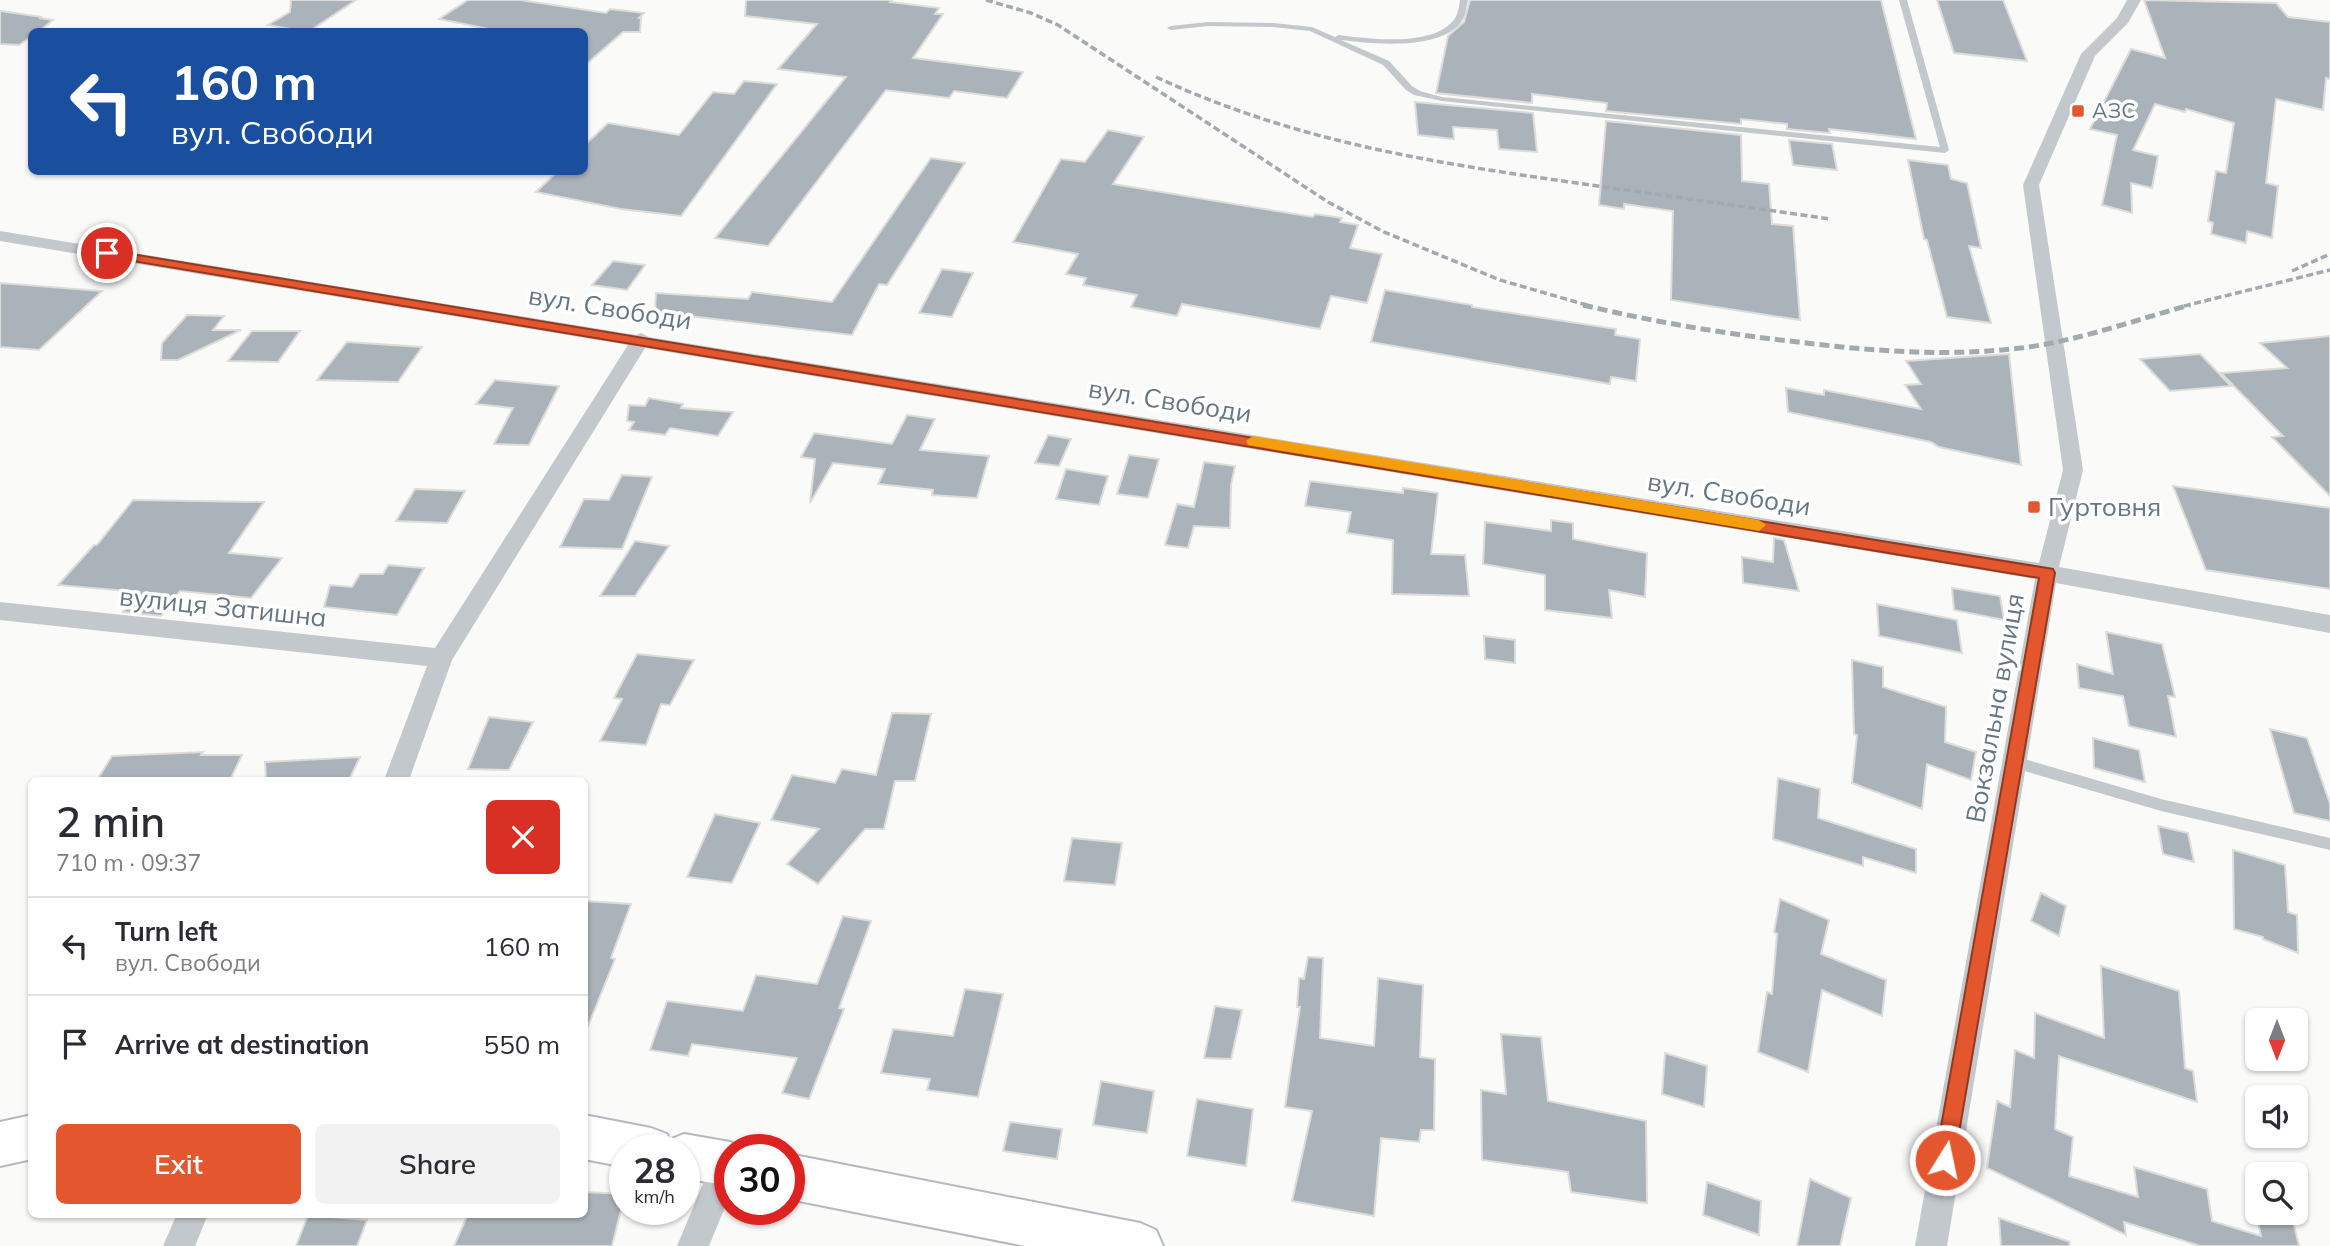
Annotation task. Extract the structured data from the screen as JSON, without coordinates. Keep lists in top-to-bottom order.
{
  "streets": {
    "street": ["вул. Свободи", "вулиця Затишна", "Вокзальна вулиця"]
  },
  "crossings": [
    ["вул. Свободи", "Вокзальна вулиця"]
  ],
  "places": {
    "transit": ["АЗС", "Гуртовня"]
  },
  "north": "bottom",
  "page": {
    "turn": ["160 m", "вул. Свободи"],
    "heading": ["2 min", "710 m · 09:37"],
    "list": [
      {
        "name": "Turn left",
        "note": "вул. Свободи",
        "value": "160 m"
      },
      {
        "name": "Arrive at destination",
        "value": "550 m"
      }
    ],
    "buttons": ["Exit", "Share"],
    "speed": "28 km/h",
    "limit": "30"
  }
}
